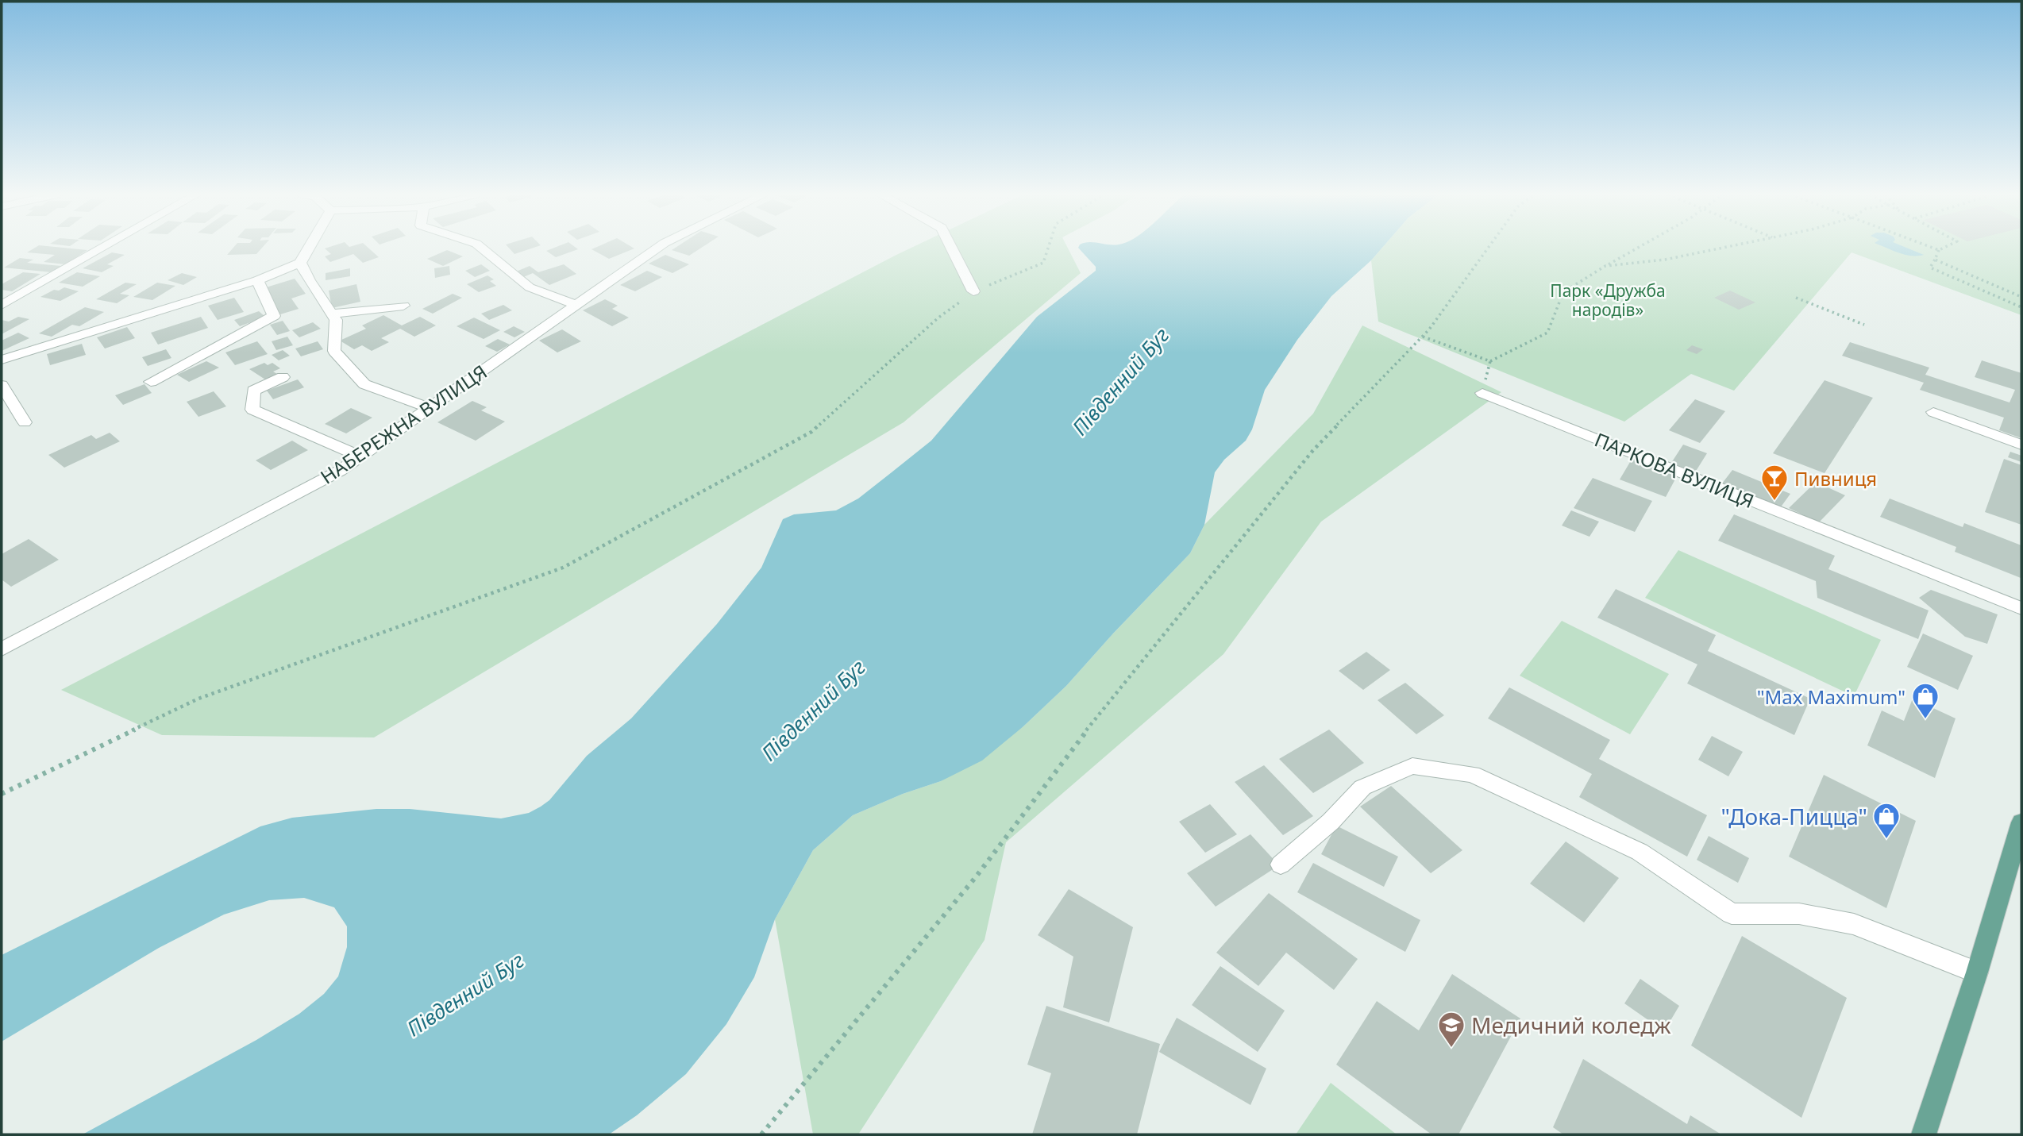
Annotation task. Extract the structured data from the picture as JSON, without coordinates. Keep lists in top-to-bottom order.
{
  "streets": {
    "street": ["НАБЕРЕЖНА ВУЛИЦЯ", "ПАРКОВА ВУЛИЦЯ"]
  },
  "water": ["Південний Буг"],
  "parks": ["Парк «Дружба народів»"],
  "places": {
    "bar": ["Пивниця"],
    "shop": ["\"Max Maximum\"", "\"Дока-Пицца\""],
    "school or university": ["Медичний коледж"]
  }
}
